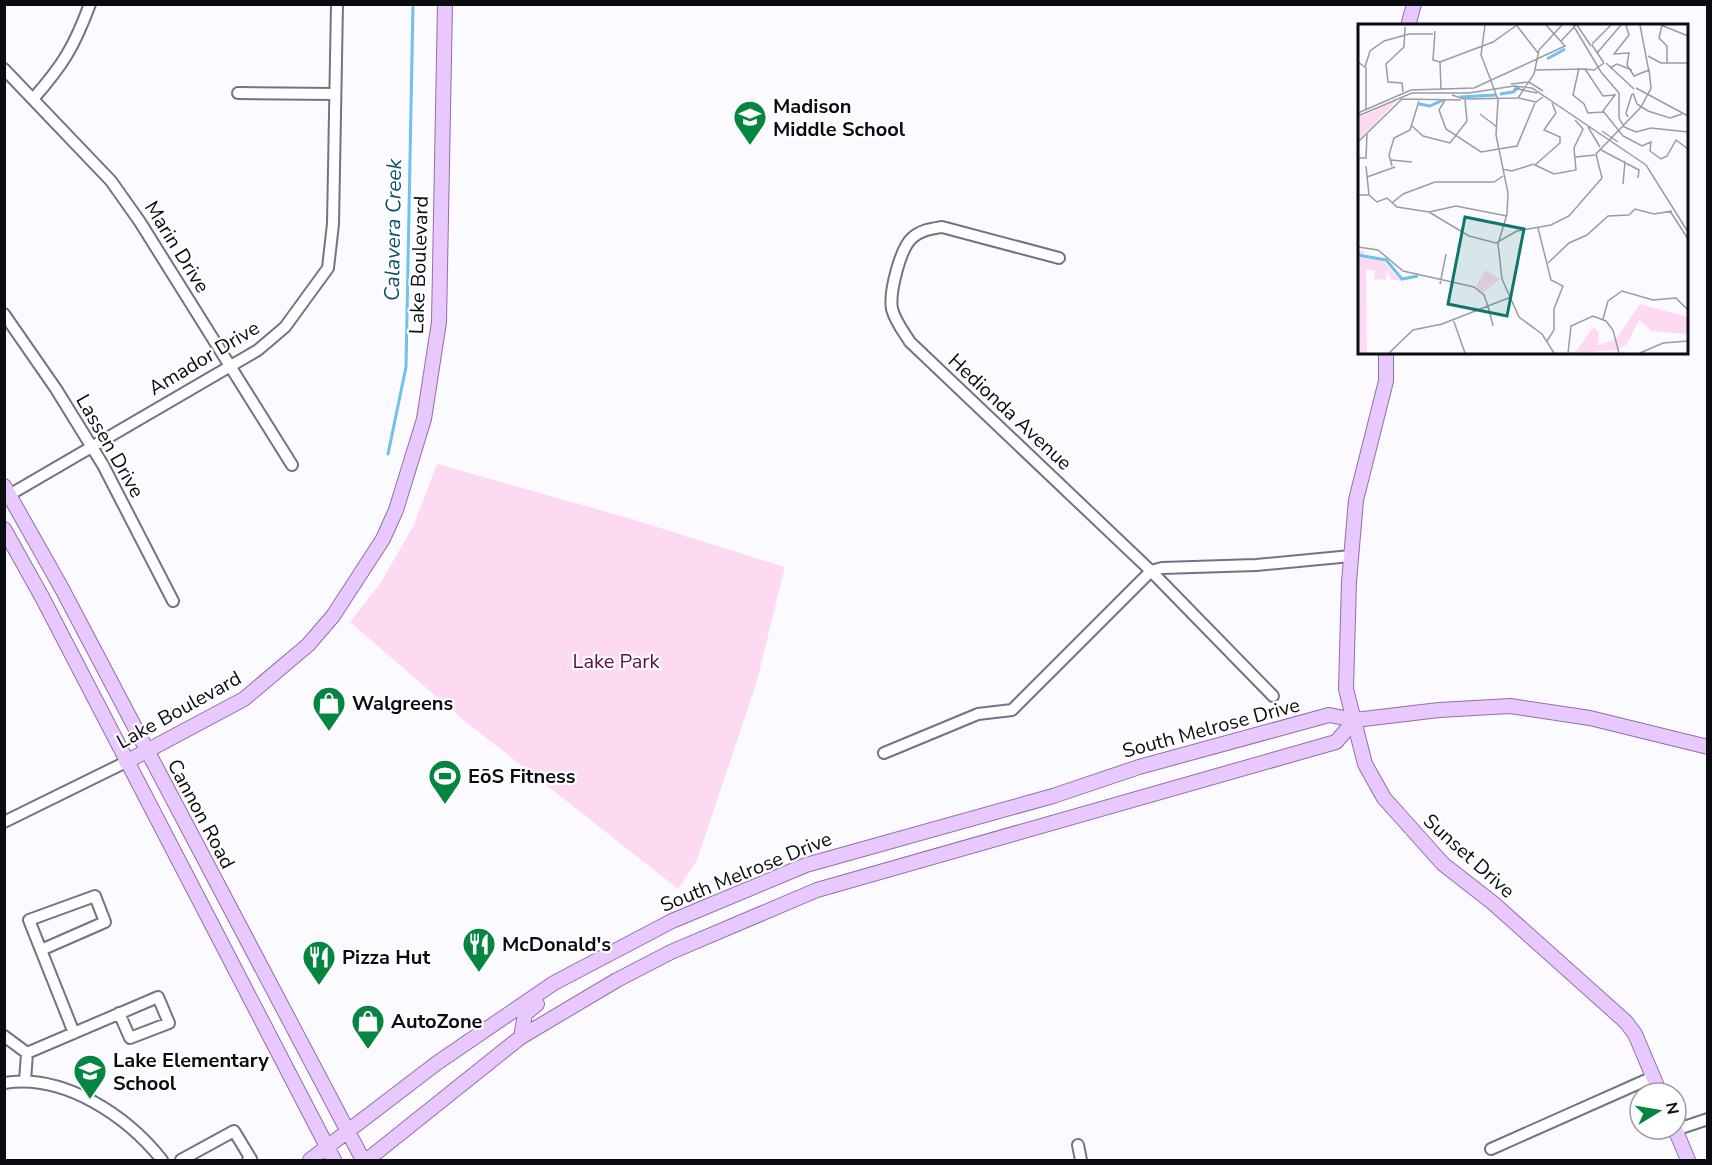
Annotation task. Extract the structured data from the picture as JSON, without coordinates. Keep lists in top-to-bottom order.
{
  "streets": {
    "main road": [
      "Lake Boulevard",
      "South Melrose Drive",
      "Cannon Road",
      "Sunset Drive"
    ],
    "street": [
      "Marin Drive",
      "Amador Drive",
      "Hedionda Avenue",
      "Lassen Drive"
    ]
  },
  "crossings": [
    ["Marin Drive", "Amador Drive"],
    ["Lake Boulevard", "Cannon Road"],
    ["Amador Drive", "Lassen Drive"],
    ["Amador Drive", "Cannon Road"],
    ["South Melrose Drive", "Cannon Road"],
    ["South Melrose Drive", "Sunset Drive"]
  ],
  "water": ["Calavera Creek"],
  "parks": ["Lake Park"],
  "places": {
    "school or university": ["Madison Middle School", "Lake Elementary School"],
    "shop": ["Walgreens", "AutoZone"],
    "sports": ["EōS Fitness"],
    "restaurant": ["McDonald's", "Pizza Hut"]
  },
  "north": "right"
}
